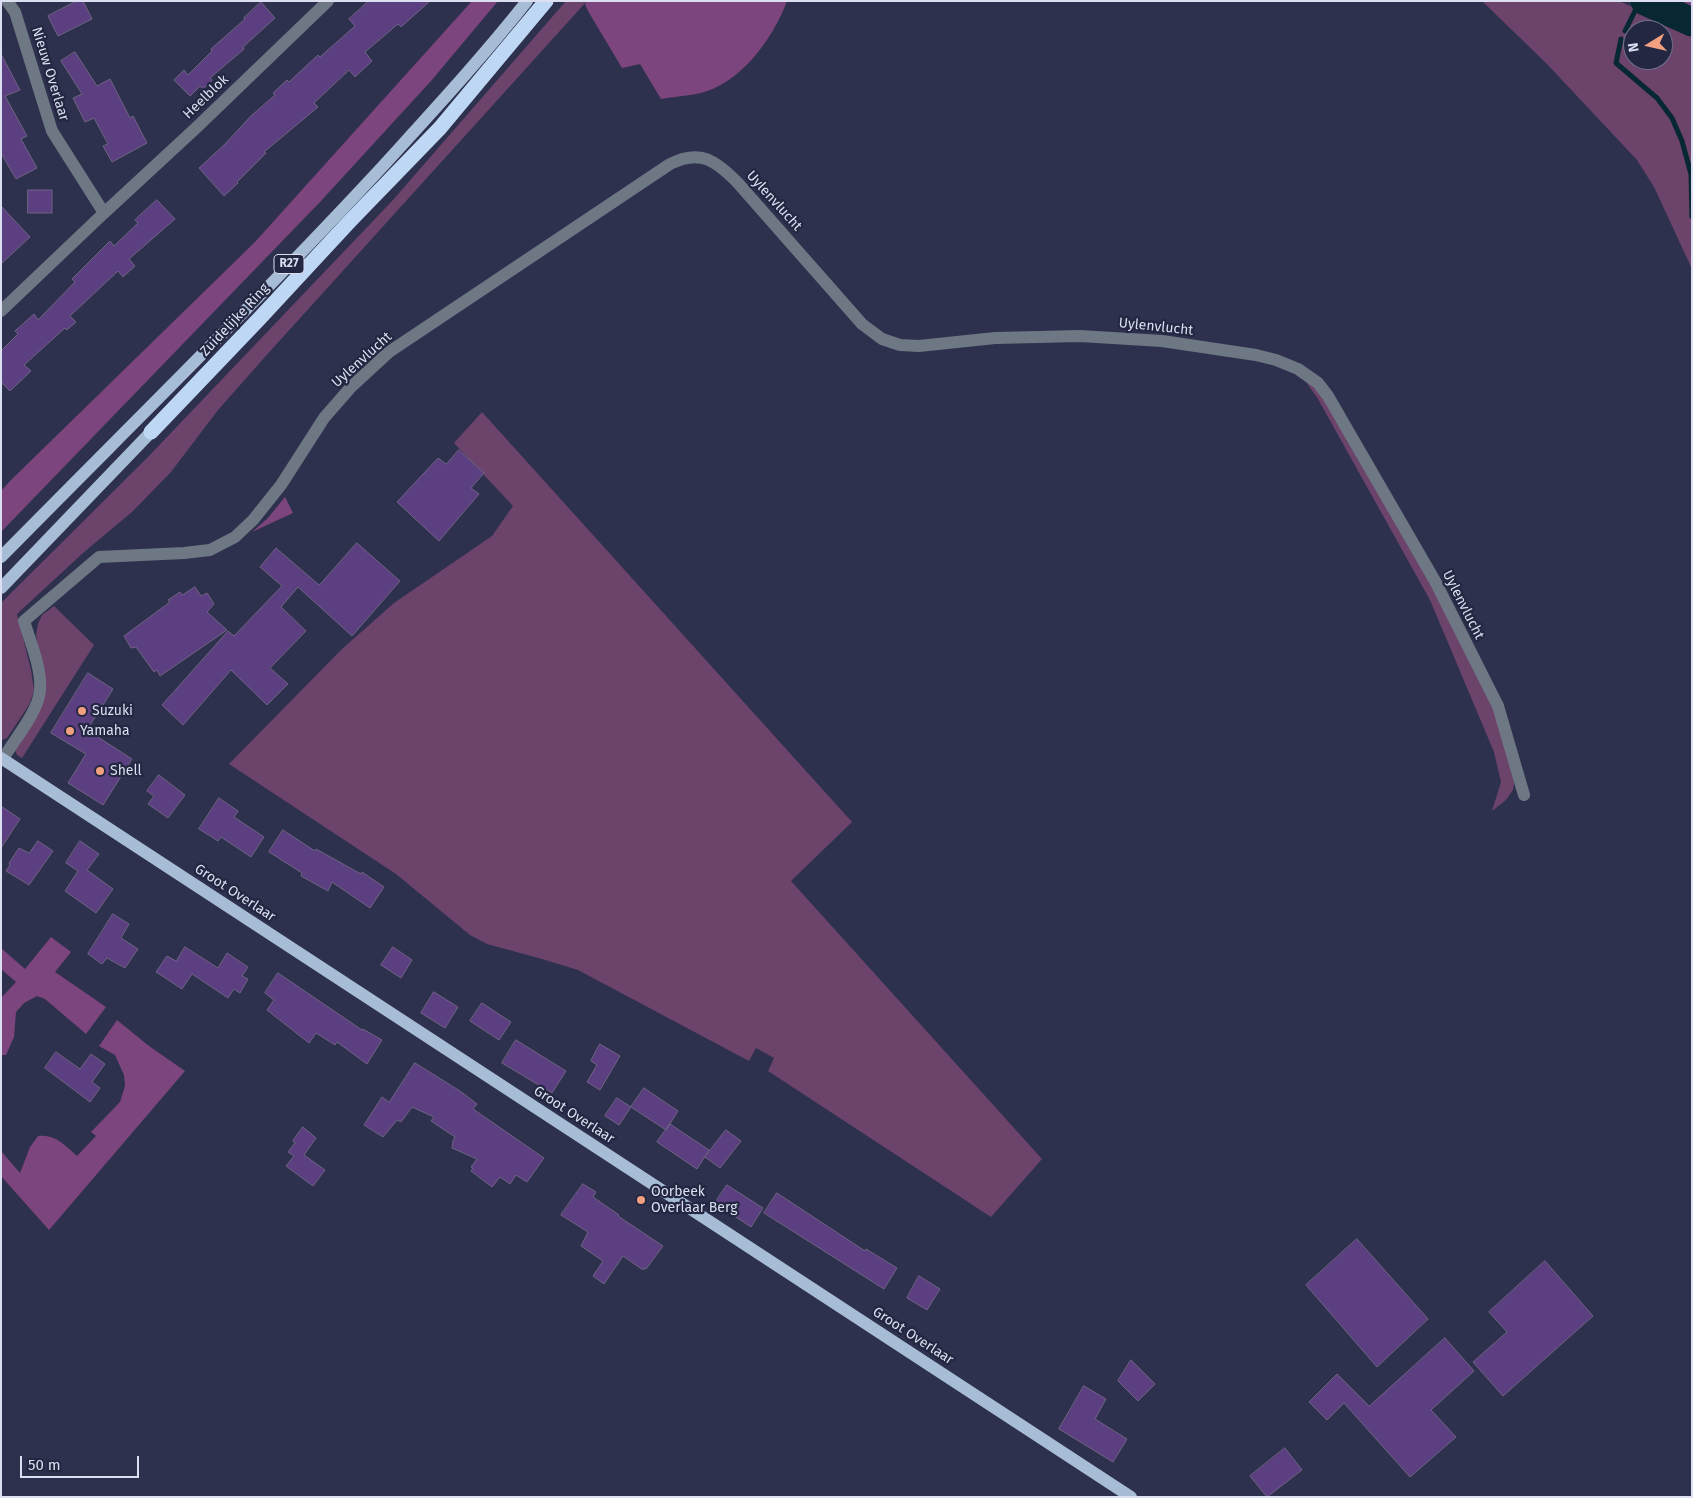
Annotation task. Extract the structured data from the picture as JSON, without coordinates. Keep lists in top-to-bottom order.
{
  "streets": {
    "highway": ["R27", "Zuidelijke Ring"],
    "main road": ["Groot Overlaar"],
    "street": ["Nieuw Overlaar", "Heelblok", "Uylenvlucht"]
  },
  "crossings": [
    ["Nieuw Overlaar", "Heelblok"],
    ["Uylenvlucht", "Groot Overlaar"]
  ],
  "places": [
    "Suzuki",
    "Yamaha",
    "Shell",
    "Oorbeek Overlaar Berg"
  ],
  "scale_bar": "50 m",
  "north": "left"
}
